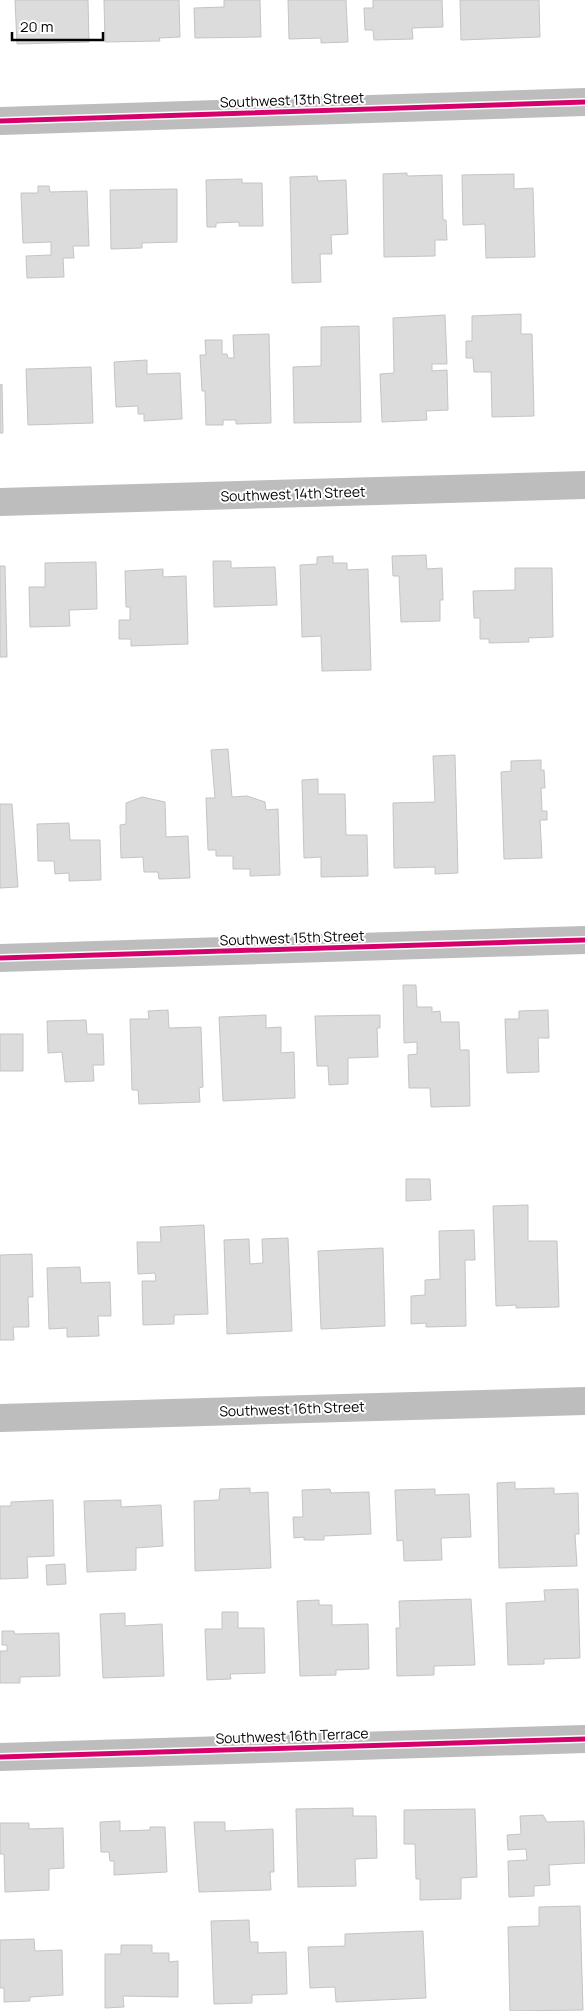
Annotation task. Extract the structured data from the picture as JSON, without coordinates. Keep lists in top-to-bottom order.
{
  "streets": {
    "street": [
      "Southwest 13th Street",
      "Southwest 14th Street",
      "Southwest 15th Street",
      "Southwest 16th Street",
      "Southwest 16th Terrace"
    ]
  },
  "scale_bar": "20 m"
}
